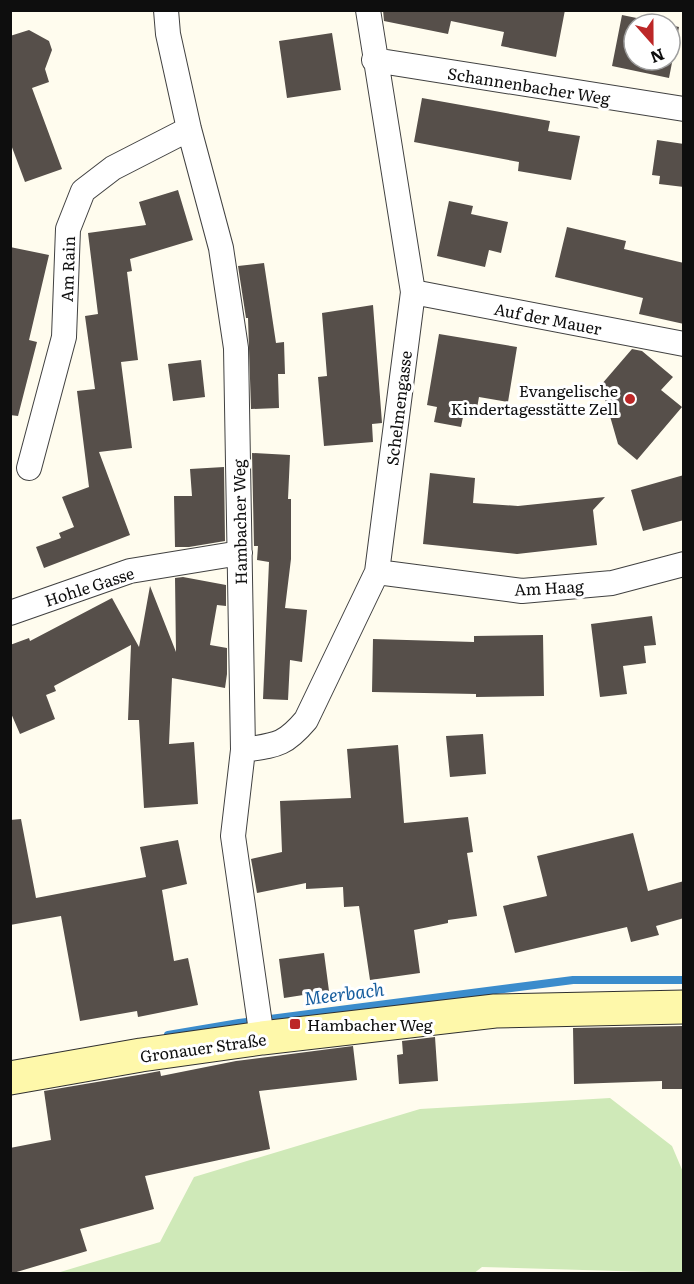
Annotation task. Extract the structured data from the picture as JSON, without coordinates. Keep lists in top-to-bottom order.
{
  "streets": {
    "street": [
      "Schannenbacher Weg",
      "Am Rain",
      "Auf der Mauer",
      "Schelmengasse",
      "Hambacher Weg",
      "Hohle Gasse",
      "Am Haag",
      "Gronauer Straße"
    ]
  },
  "crossings": [
    ["Schannenbacher Weg", "Schelmengasse"],
    ["Am Rain", "Hambacher Weg"],
    ["Auf der Mauer", "Schelmengasse"],
    ["Schelmengasse", "Hambacher Weg"],
    ["Schelmengasse", "Am Haag"],
    ["Hambacher Weg", "Hohle Gasse"],
    ["Hambacher Weg", "Gronauer Straße"]
  ],
  "water": ["Meerbach"],
  "places": {
    "other": ["Evangelische Kindertagesstätte Zell"],
    "transit": ["Hambacher Weg"]
  },
  "north": "bottom"
}
